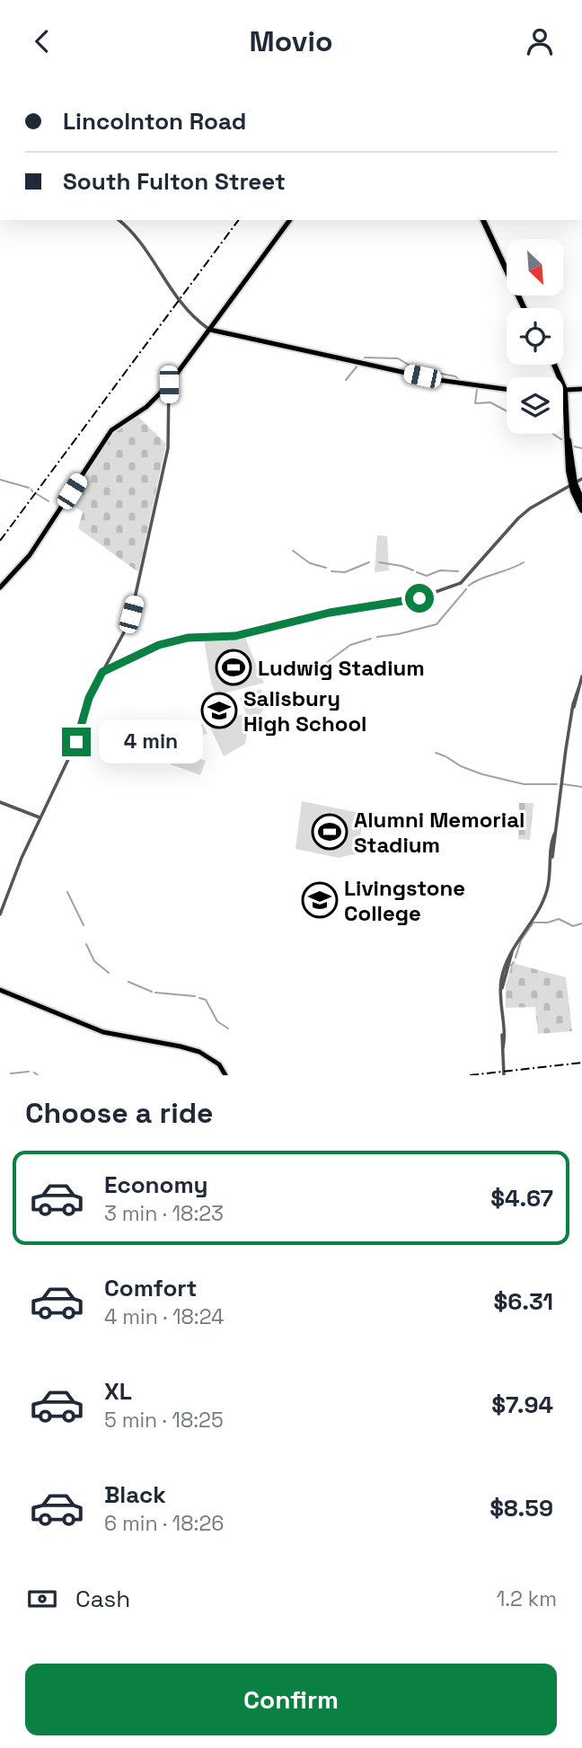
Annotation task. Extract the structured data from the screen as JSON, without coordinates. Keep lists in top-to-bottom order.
{
  "places": {
    "sports": ["Ludwig Stadium", "Alumni Memorial Stadium"],
    "school or university": ["Salisbury High School", "Livingstone College"]
  },
  "north": "bottom right",
  "page": {
    "header": "Movio",
    "banner": ["Lincolnton Road", "South Fulton Street"],
    "bubble": "4 min",
    "heading": "Choose a ride",
    "list": [
      {
        "name": "Economy",
        "note": "3 min · 18:23",
        "value": "$4.67"
      },
      {
        "name": "Comfort",
        "note": "4 min · 18:24",
        "value": "$6.31"
      },
      {
        "name": "XL",
        "note": "5 min · 18:25",
        "value": "$7.94"
      },
      {
        "name": "Black",
        "note": "6 min · 18:26",
        "value": "$8.59"
      }
    ],
    "pay": ["Cash", "1.2 km"],
    "buttons": "Confirm"
  }
}
